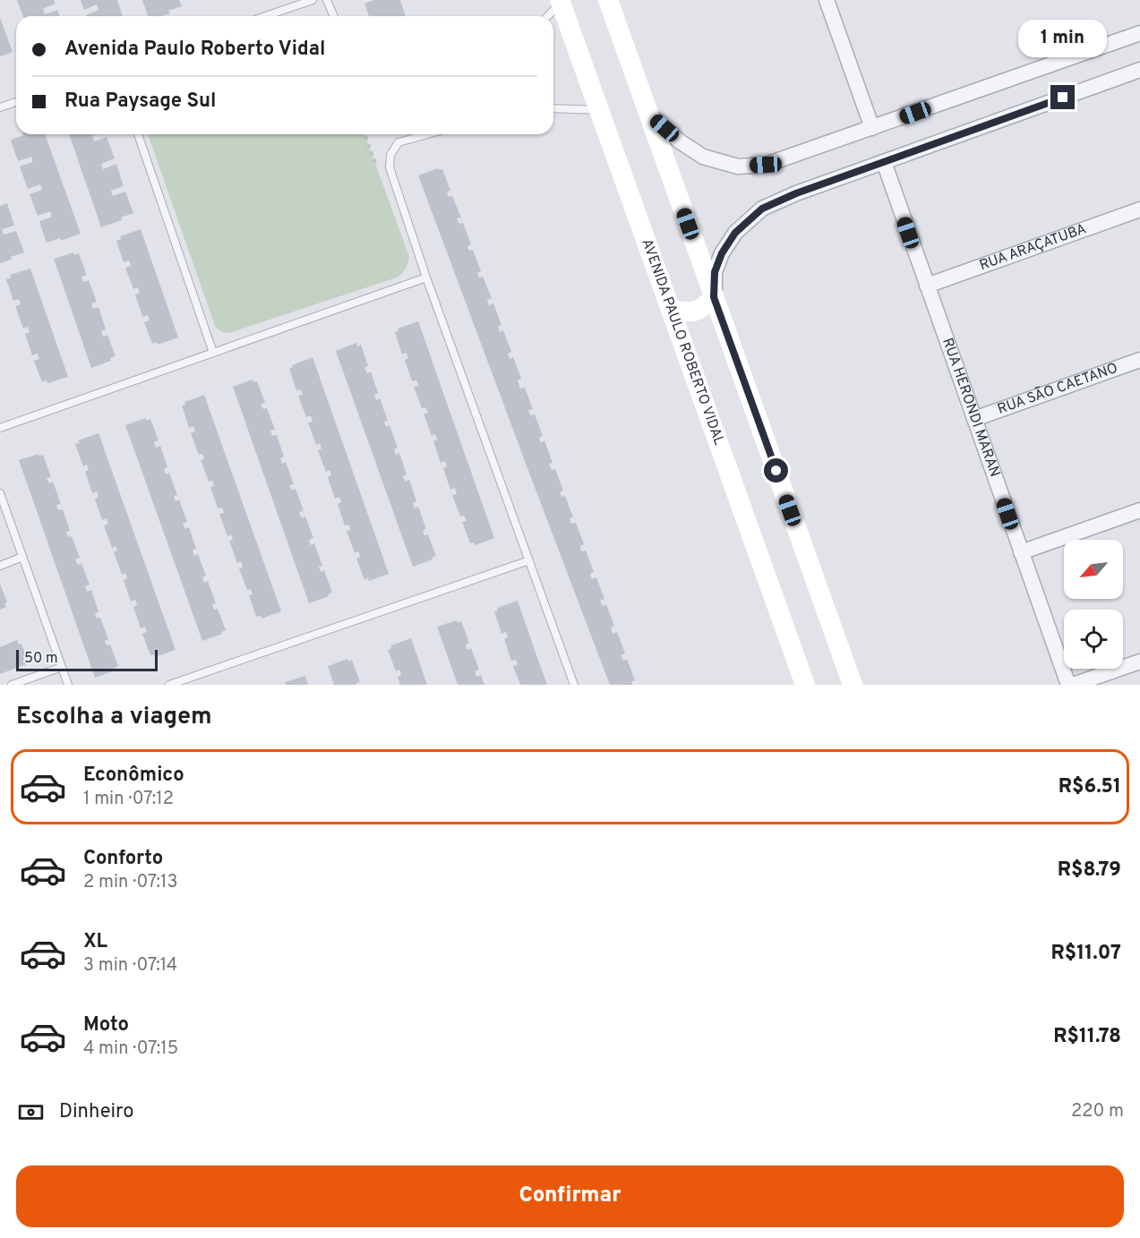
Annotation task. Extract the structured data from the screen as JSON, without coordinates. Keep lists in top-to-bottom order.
{
  "streets": {
    "street": [
      "RUA ARAÇATUBA",
      "AVENIDA PAULO ROBERTO VIDAL",
      "RUA SÃO CAETANO",
      "RUA HERONDI MARAN"
    ]
  },
  "crossings": [
    ["RUA ARAÇATUBA", "RUA HERONDI MARAN"],
    ["RUA SÃO CAETANO", "RUA HERONDI MARAN"]
  ],
  "scale_bar": "50 m",
  "north": "bottom left",
  "page": {
    "banner": ["Avenida Paulo Roberto Vidal", "Rua Paysage Sul"],
    "bubble": "1 min",
    "scale": "50 m",
    "heading": "Escolha a viagem",
    "list": [
      {
        "name": "Econômico",
        "note": "1 min · 07:12",
        "value": "R$6.51"
      },
      {
        "name": "Conforto",
        "note": "2 min · 07:13",
        "value": "R$8.79"
      },
      {
        "name": "XL",
        "note": "3 min · 07:14",
        "value": "R$11.07"
      },
      {
        "name": "Moto",
        "note": "4 min · 07:15",
        "value": "R$11.78"
      }
    ],
    "pay": ["Dinheiro", "220 m"],
    "buttons": "Confirmar"
  }
}
